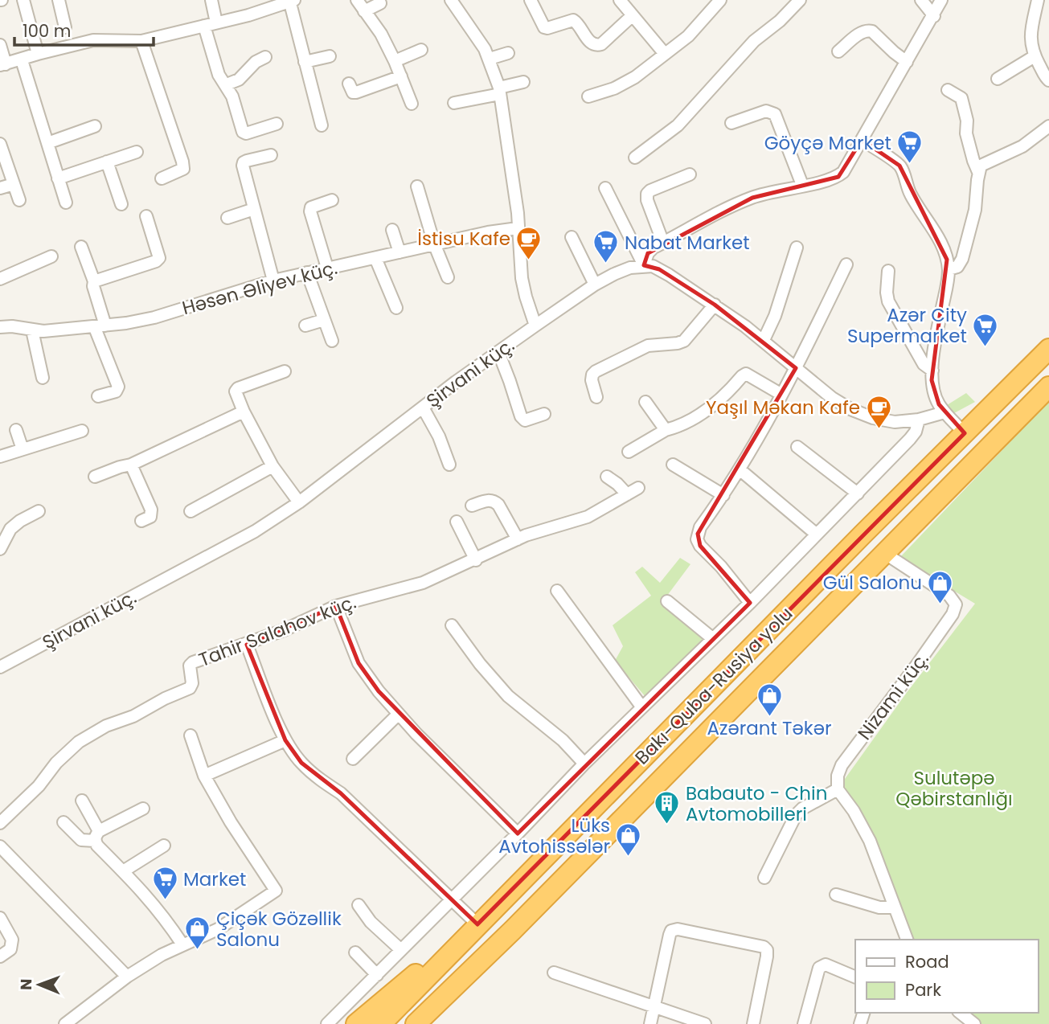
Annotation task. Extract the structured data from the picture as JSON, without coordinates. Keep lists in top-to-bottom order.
{
  "streets": {
    "highway": ["Bakı-Quba-Rusiya yolu"],
    "street": [
      "Həsən Əliyev küç.",
      "Şirvani küç.",
      "Tahir Salahov küç.",
      "Nizami küç."
    ]
  },
  "crossings": [
    ["Bakı-Quba-Rusiya yolu", "Nizami küç."]
  ],
  "parks": ["Sulutəpə Qəbirstanlığı"],
  "places": {
    "supermarket": [
      "Göyçə Market",
      "Nabat Market",
      "Azər City Supermarket",
      "Market"
    ],
    "cafe": ["İstisu Kafe", "Yaşıl Məkan Kafe"],
    "shop": [
      "Gül Salonu",
      "Azərant Təkər",
      "Lüks Avtohissələr",
      "Çiçək Gözəllik Salonu"
    ],
    "building": ["Babauto - Chin Avtomobilleri"]
  },
  "legend": ["Road", "Park"],
  "scale_bar": "100 m",
  "north": "left"
}
